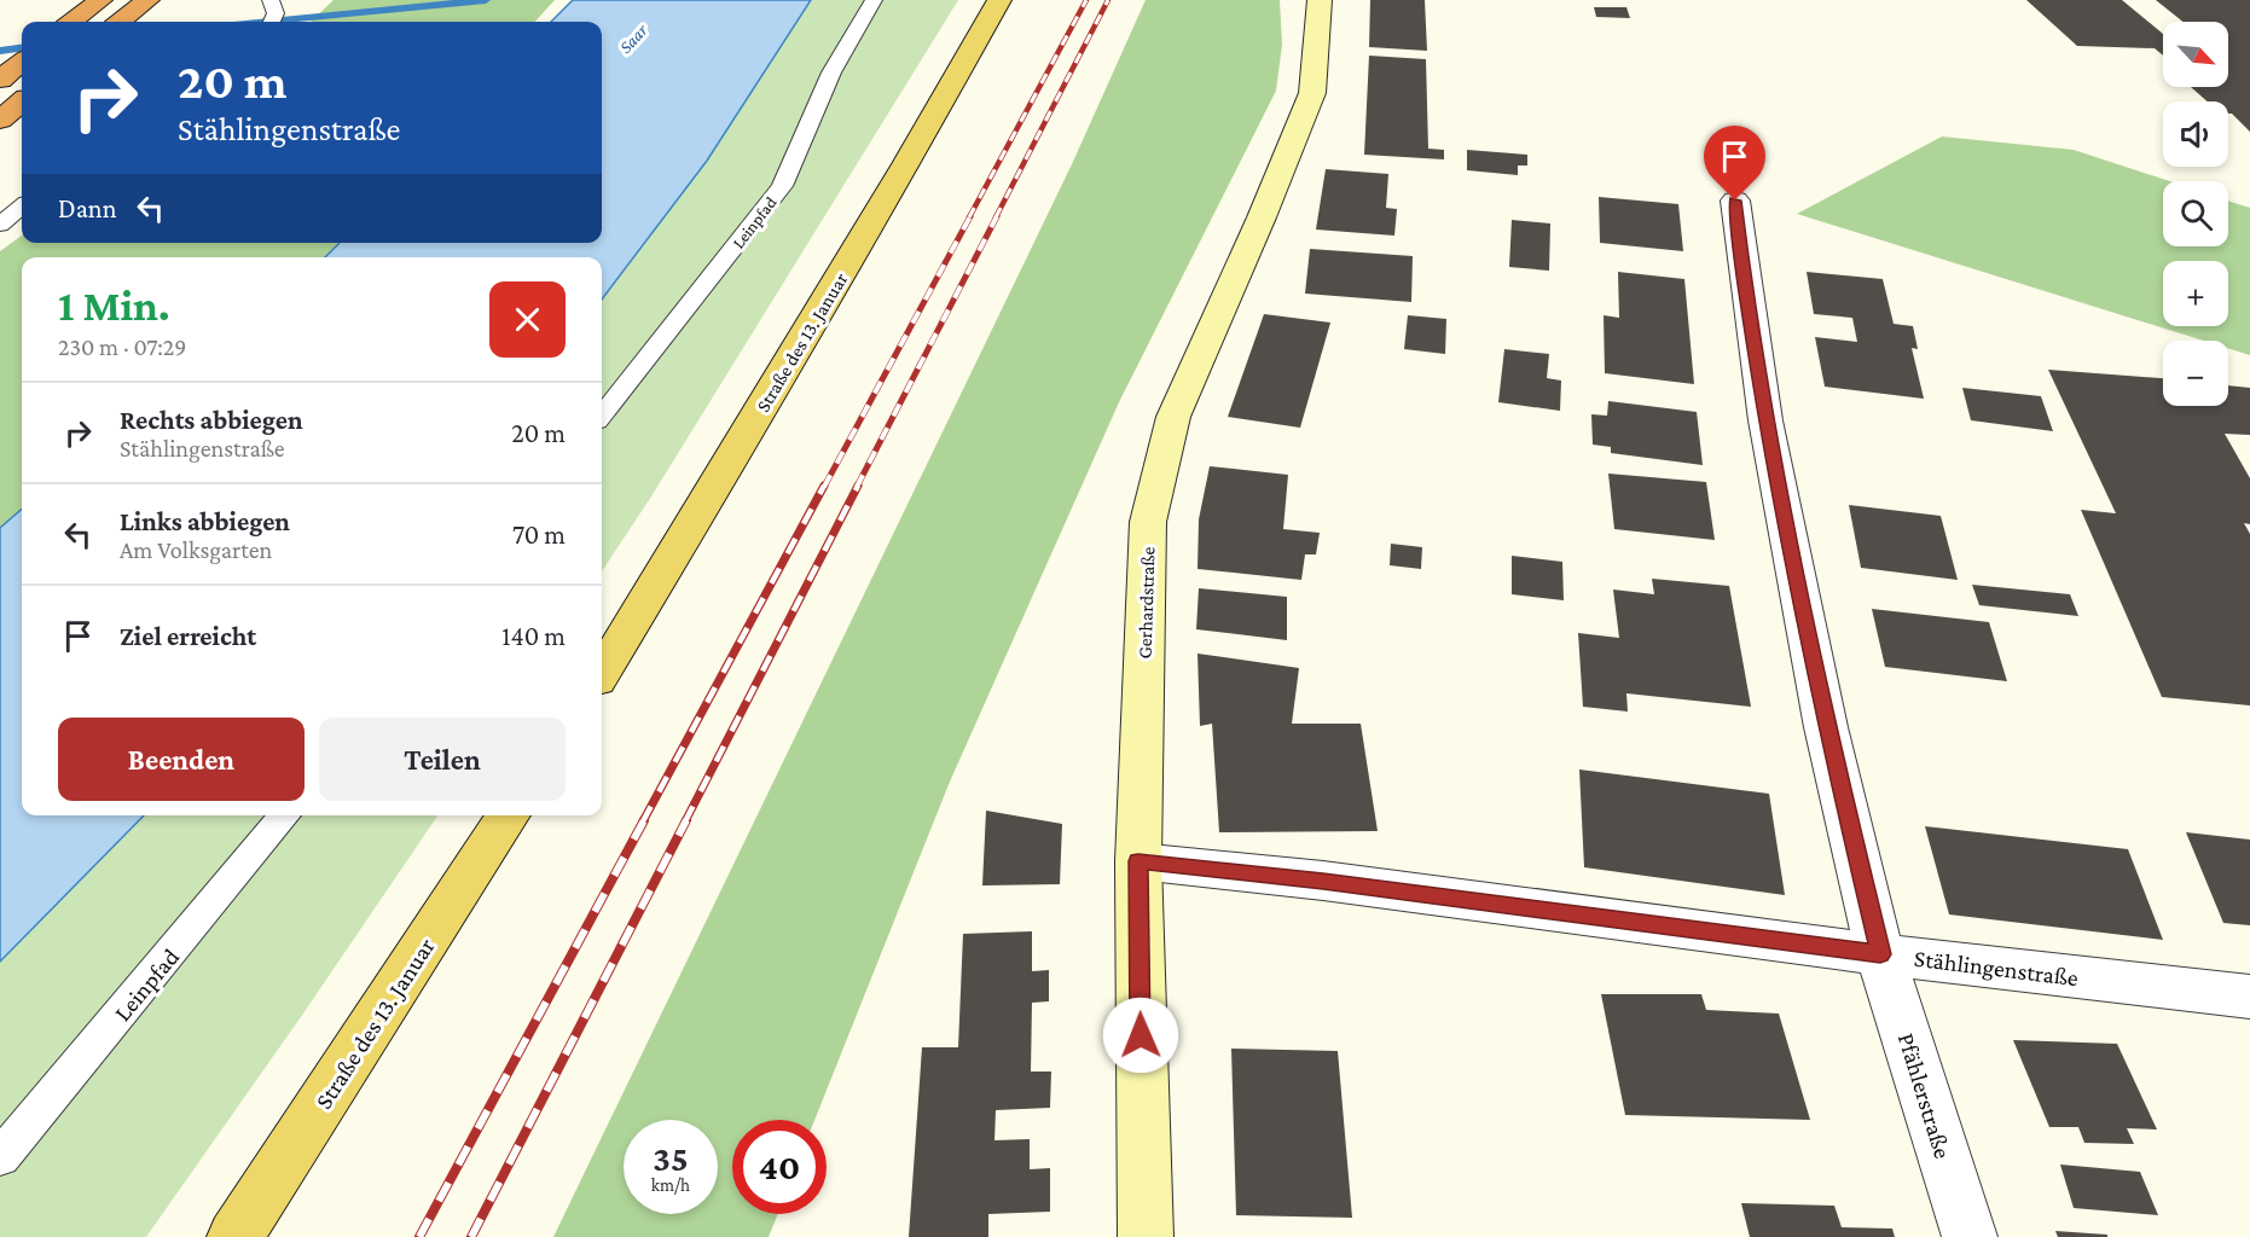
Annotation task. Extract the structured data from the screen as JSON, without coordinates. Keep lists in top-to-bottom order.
{
  "streets": {
    "main road": ["Straße des 13. Januar"],
    "street": ["Gerhardstraße", "Stählingenstraße", "Pfählerstraße"],
    "lane": ["Leinpfad"]
  },
  "crossings": [
    ["Gerhardstraße", "Stählingenstraße"],
    ["Stählingenstraße", "Pfählerstraße"]
  ],
  "water": ["Saar"],
  "north": "bottom right",
  "page": {
    "map_buttons": ["+", "−"],
    "turn": ["20 m", "Stählingenstraße"],
    "then": "Dann",
    "heading": ["1 Min.", "230 m · 07:29"],
    "list": [
      {
        "name": "Rechts abbiegen",
        "note": "Stählingenstraße",
        "value": "20 m"
      },
      {
        "name": "Links abbiegen",
        "note": "Am Volksgarten",
        "value": "70 m"
      },
      {
        "name": "Ziel erreicht",
        "value": "140 m"
      }
    ],
    "buttons": ["Beenden", "Teilen"],
    "speed": "35 km/h",
    "limit": "40"
  }
}
